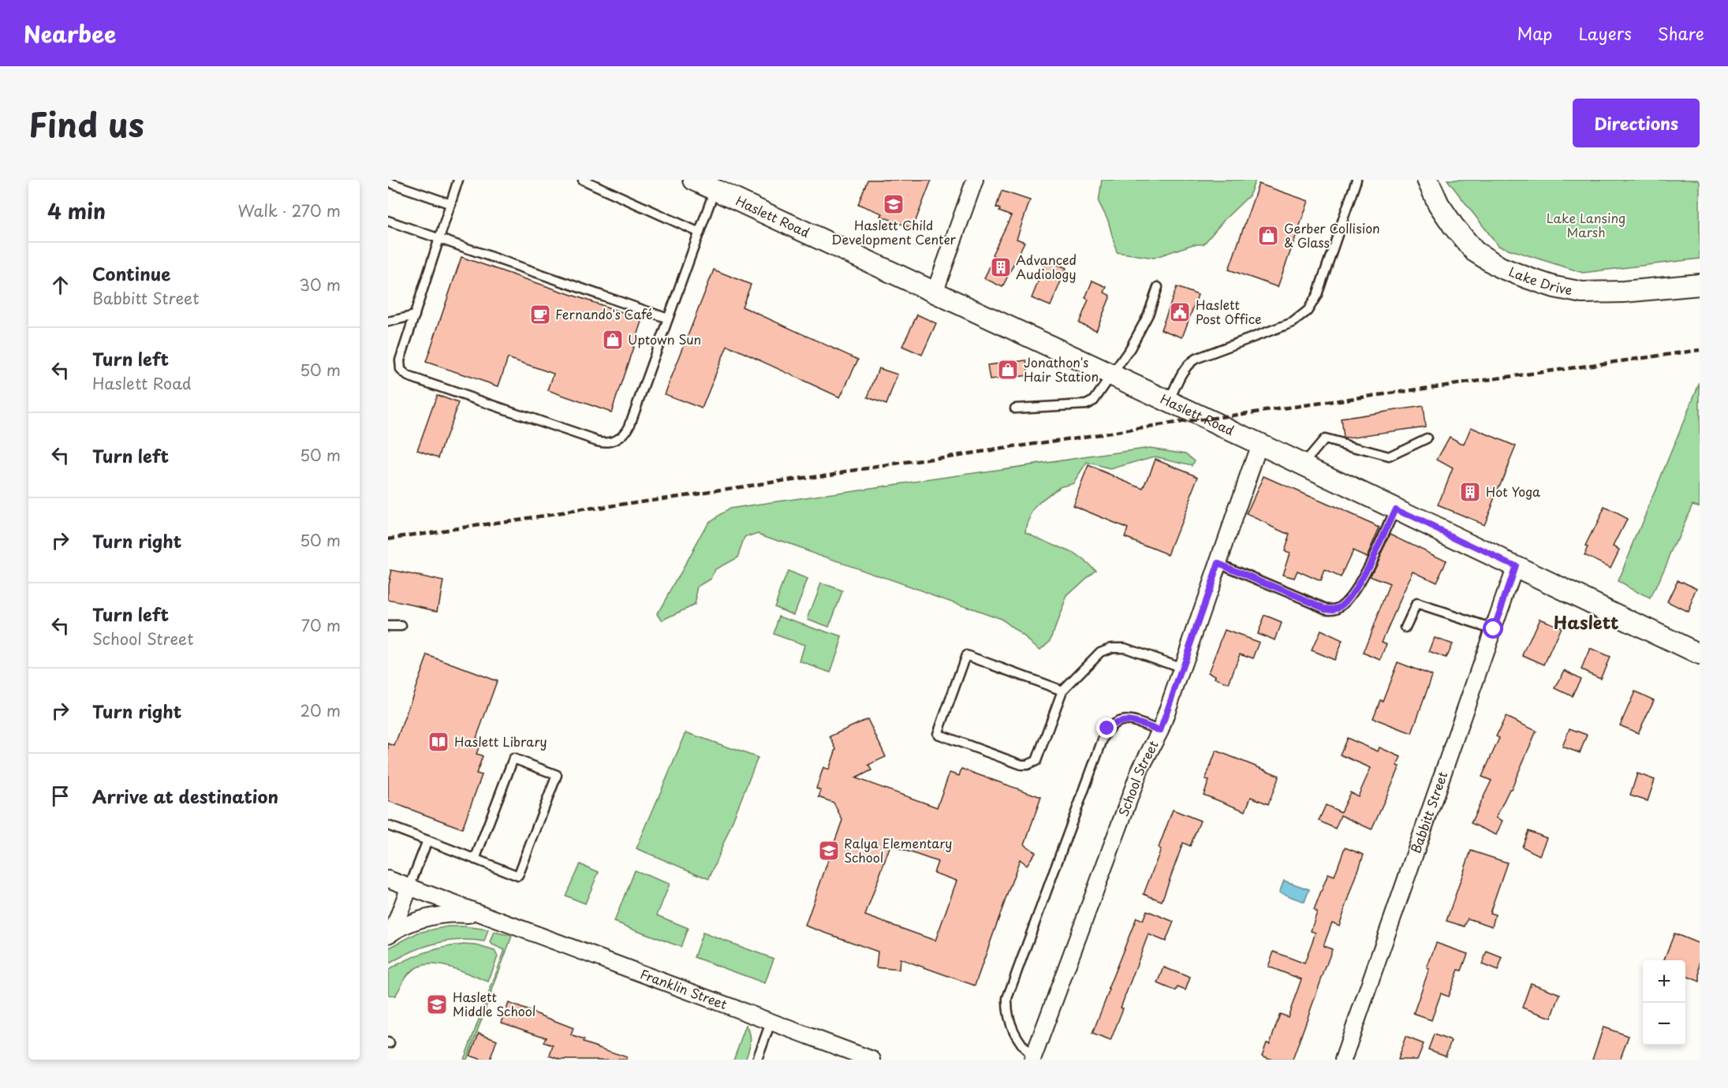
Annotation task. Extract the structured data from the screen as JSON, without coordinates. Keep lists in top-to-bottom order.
{
  "streets": {
    "street": [
      "Haslett Road",
      "Lake Drive",
      "School Street",
      "Babbitt Street",
      "Franklin Street"
    ]
  },
  "crossings": [
    ["Haslett Road", "School Street"],
    ["Haslett Road", "Babbitt Street"]
  ],
  "districts": ["Haslett"],
  "parks": ["Lake Lansing Marsh"],
  "places": {
    "school or university": ["Haslett Child Development Center", "Ralya Elementary School", "Haslett Middle School"],
    "shop": ["Gerber Collision & Glass", "Uptown Sun", "Jonathon's Hair Station"],
    "building": ["Advanced Audiology", "Hot Yoga"],
    "public building": ["Haslett Post Office"],
    "cafe": ["Fernando's Café"],
    "library": ["Haslett Library"]
  },
  "page": {
    "header": "Nearbee",
    "nav": ["Map", "Layers", "Share"],
    "title": "Find us",
    "buttons": "Directions",
    "heading": ["4 min", "Walk · 270 m"],
    "list": [
      ["Continue", "Babbitt Street", "30 m"],
      ["Turn left", "Haslett Road", "50 m"],
      ["Turn left", "50 m"],
      ["Turn right", "50 m"],
      ["Turn left", "School Street", "70 m"],
      ["Turn right", "20 m"],
      "Arrive at destination"
    ],
    "map_buttons": ["+", "−"]
  }
}
